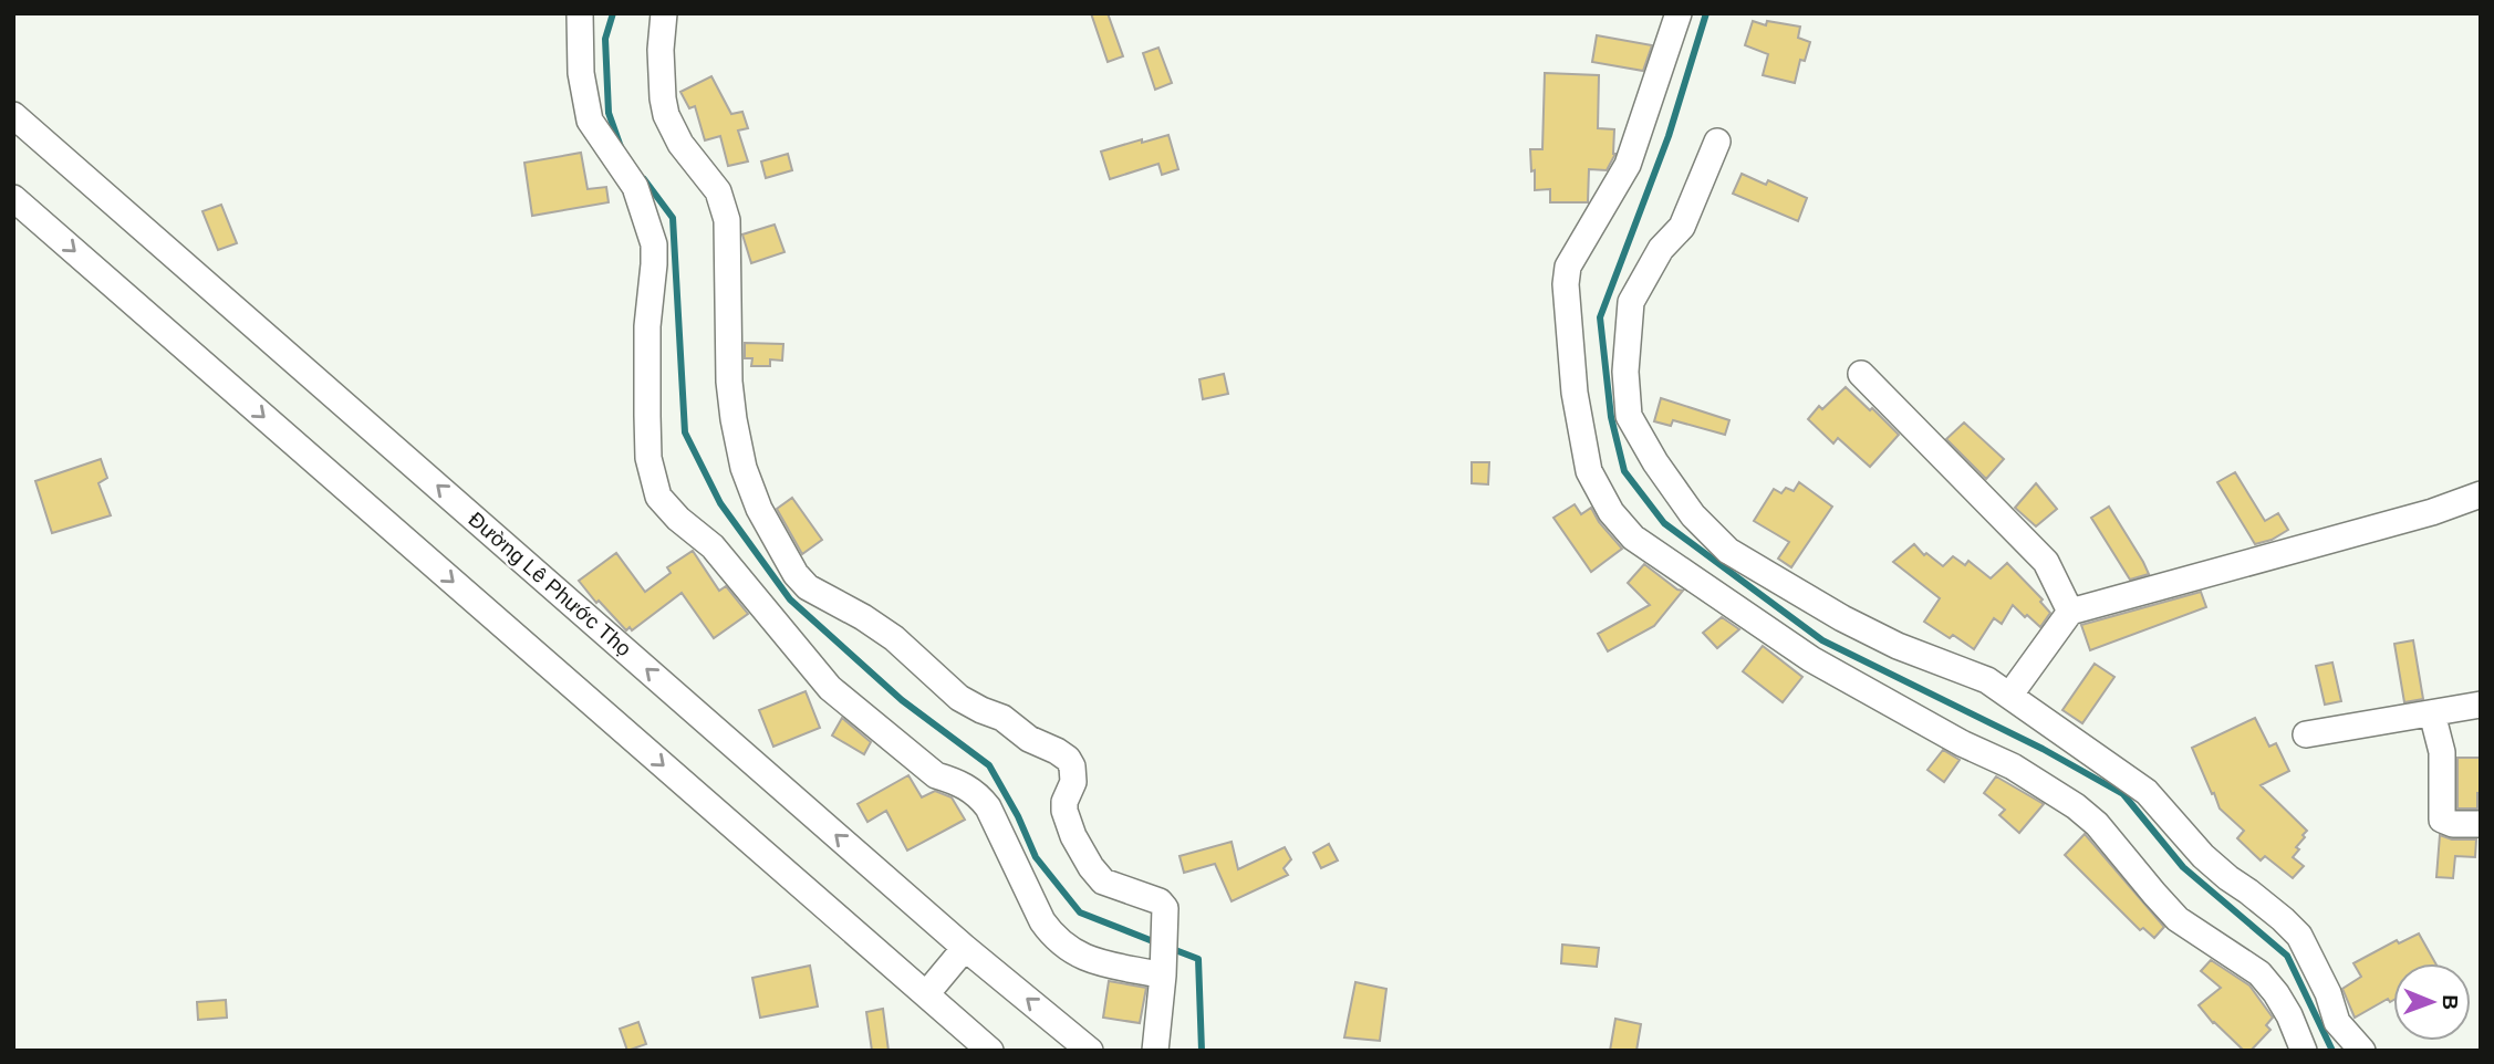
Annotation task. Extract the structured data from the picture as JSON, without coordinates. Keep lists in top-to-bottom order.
{
  "streets": {
    "street": ["Đường Lê Phước Thọ"]
  },
  "north": "right"
}
